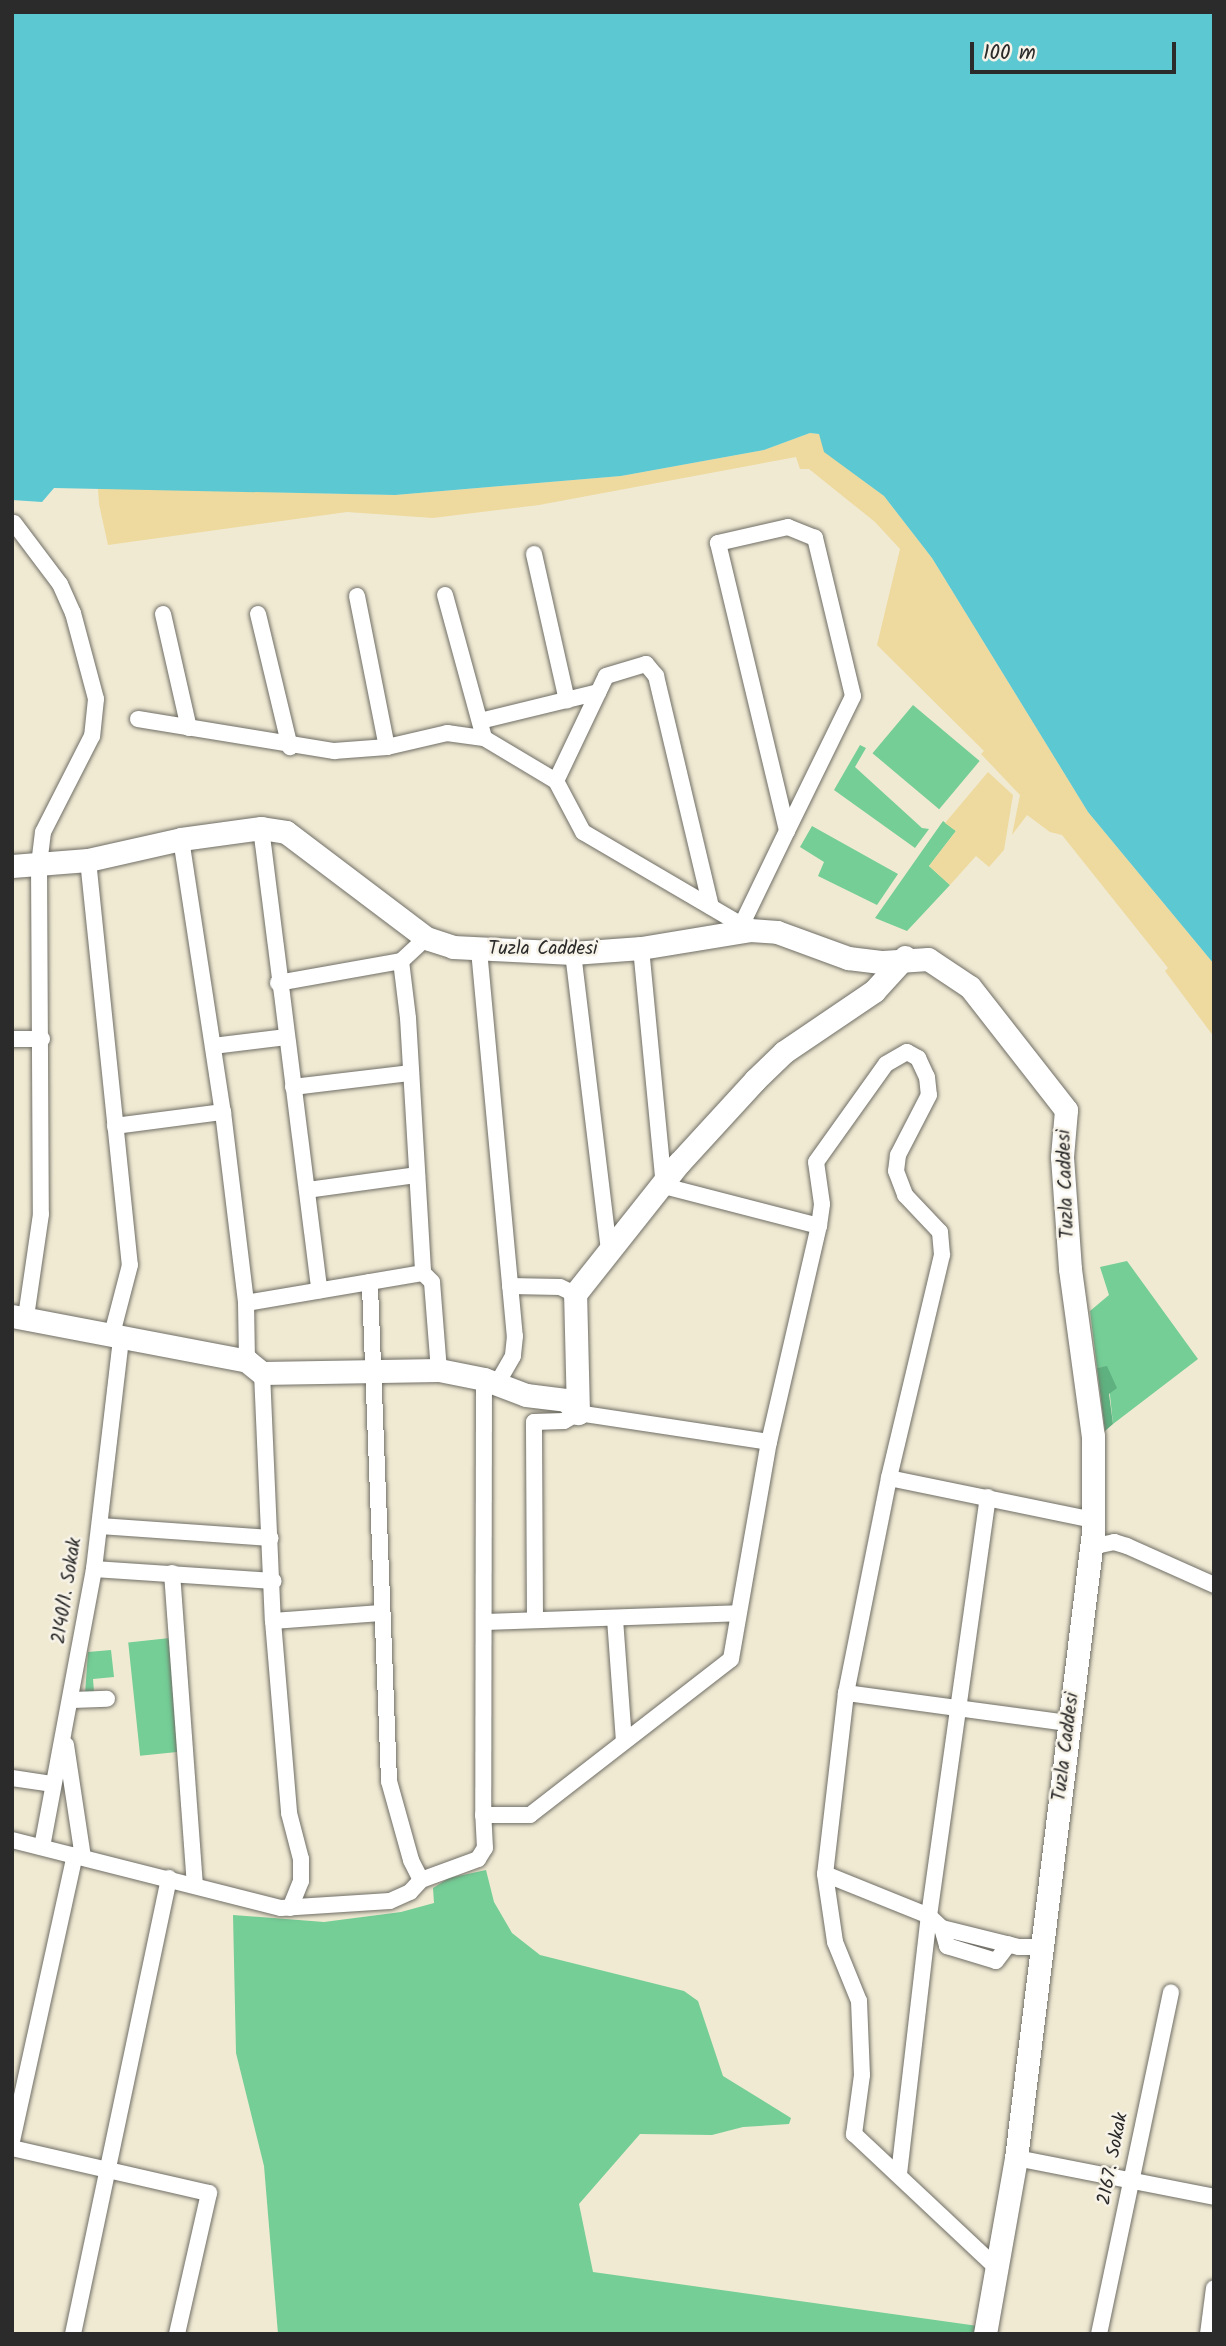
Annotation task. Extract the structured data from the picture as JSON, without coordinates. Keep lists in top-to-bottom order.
{
  "streets": {
    "main road": ["Tuzla Caddesi"],
    "street": ["2140/1. Sokak", "2167. Sokak"]
  },
  "crossings": [
    ["Tuzla Caddesi", "2140/1. Sokak"]
  ],
  "scale_bar": "100 m"
}
